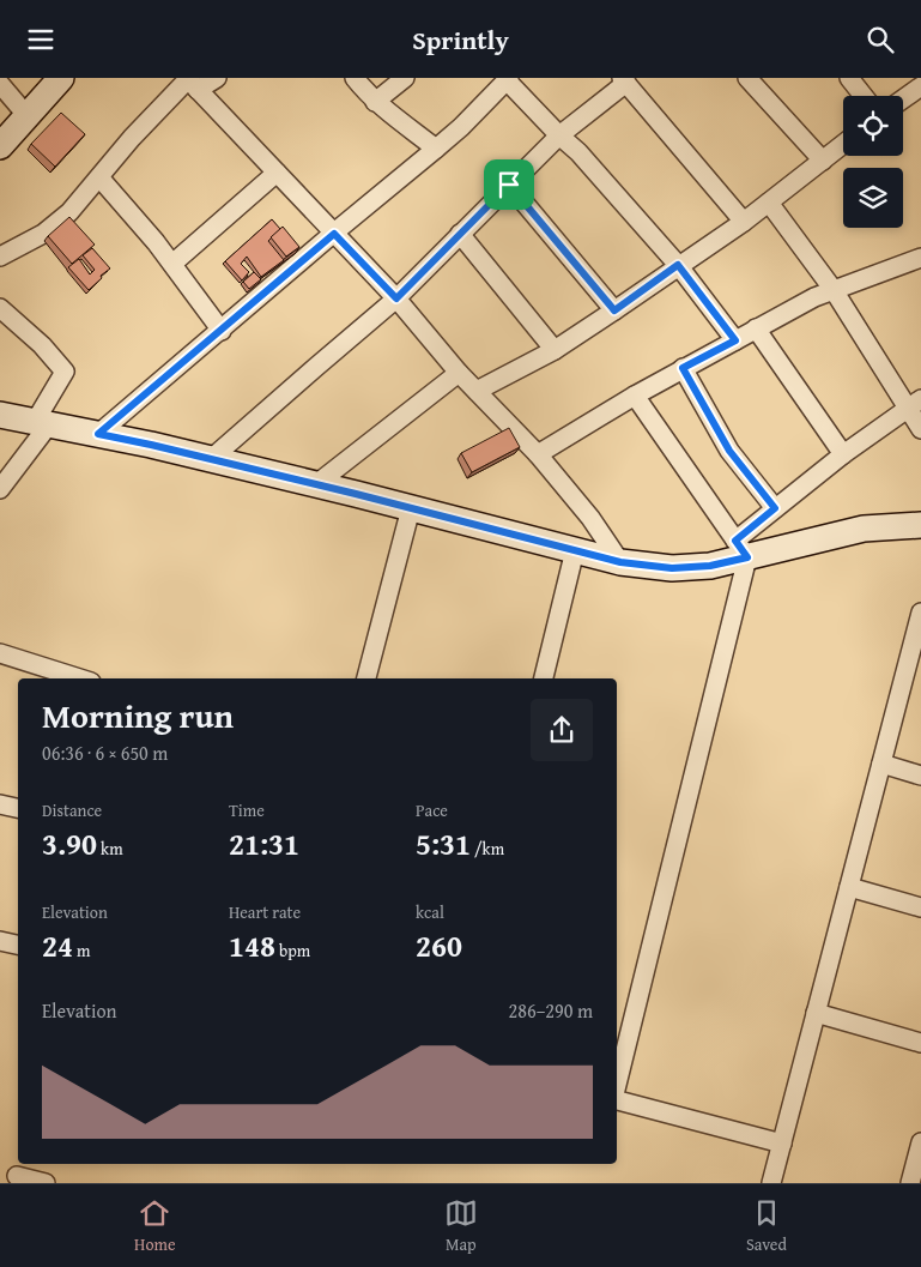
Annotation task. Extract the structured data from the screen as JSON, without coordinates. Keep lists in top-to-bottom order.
{
  "page": {
    "header": "Sprintly",
    "heading": ["Morning run", "06:36 · 6 × 650 m"],
    "stats": [
      ["Distance", "3.90 km"],
      ["Time", "21:31"],
      ["Pace", "5:31 /km"],
      ["Elevation", "24 m"],
      ["Heart rate", "148 bpm"],
      ["kcal", "260"]
    ],
    "chart": ["Elevation", "286–290 m"],
    "tabs": ["Home", "Map", "Saved"]
  }
}
